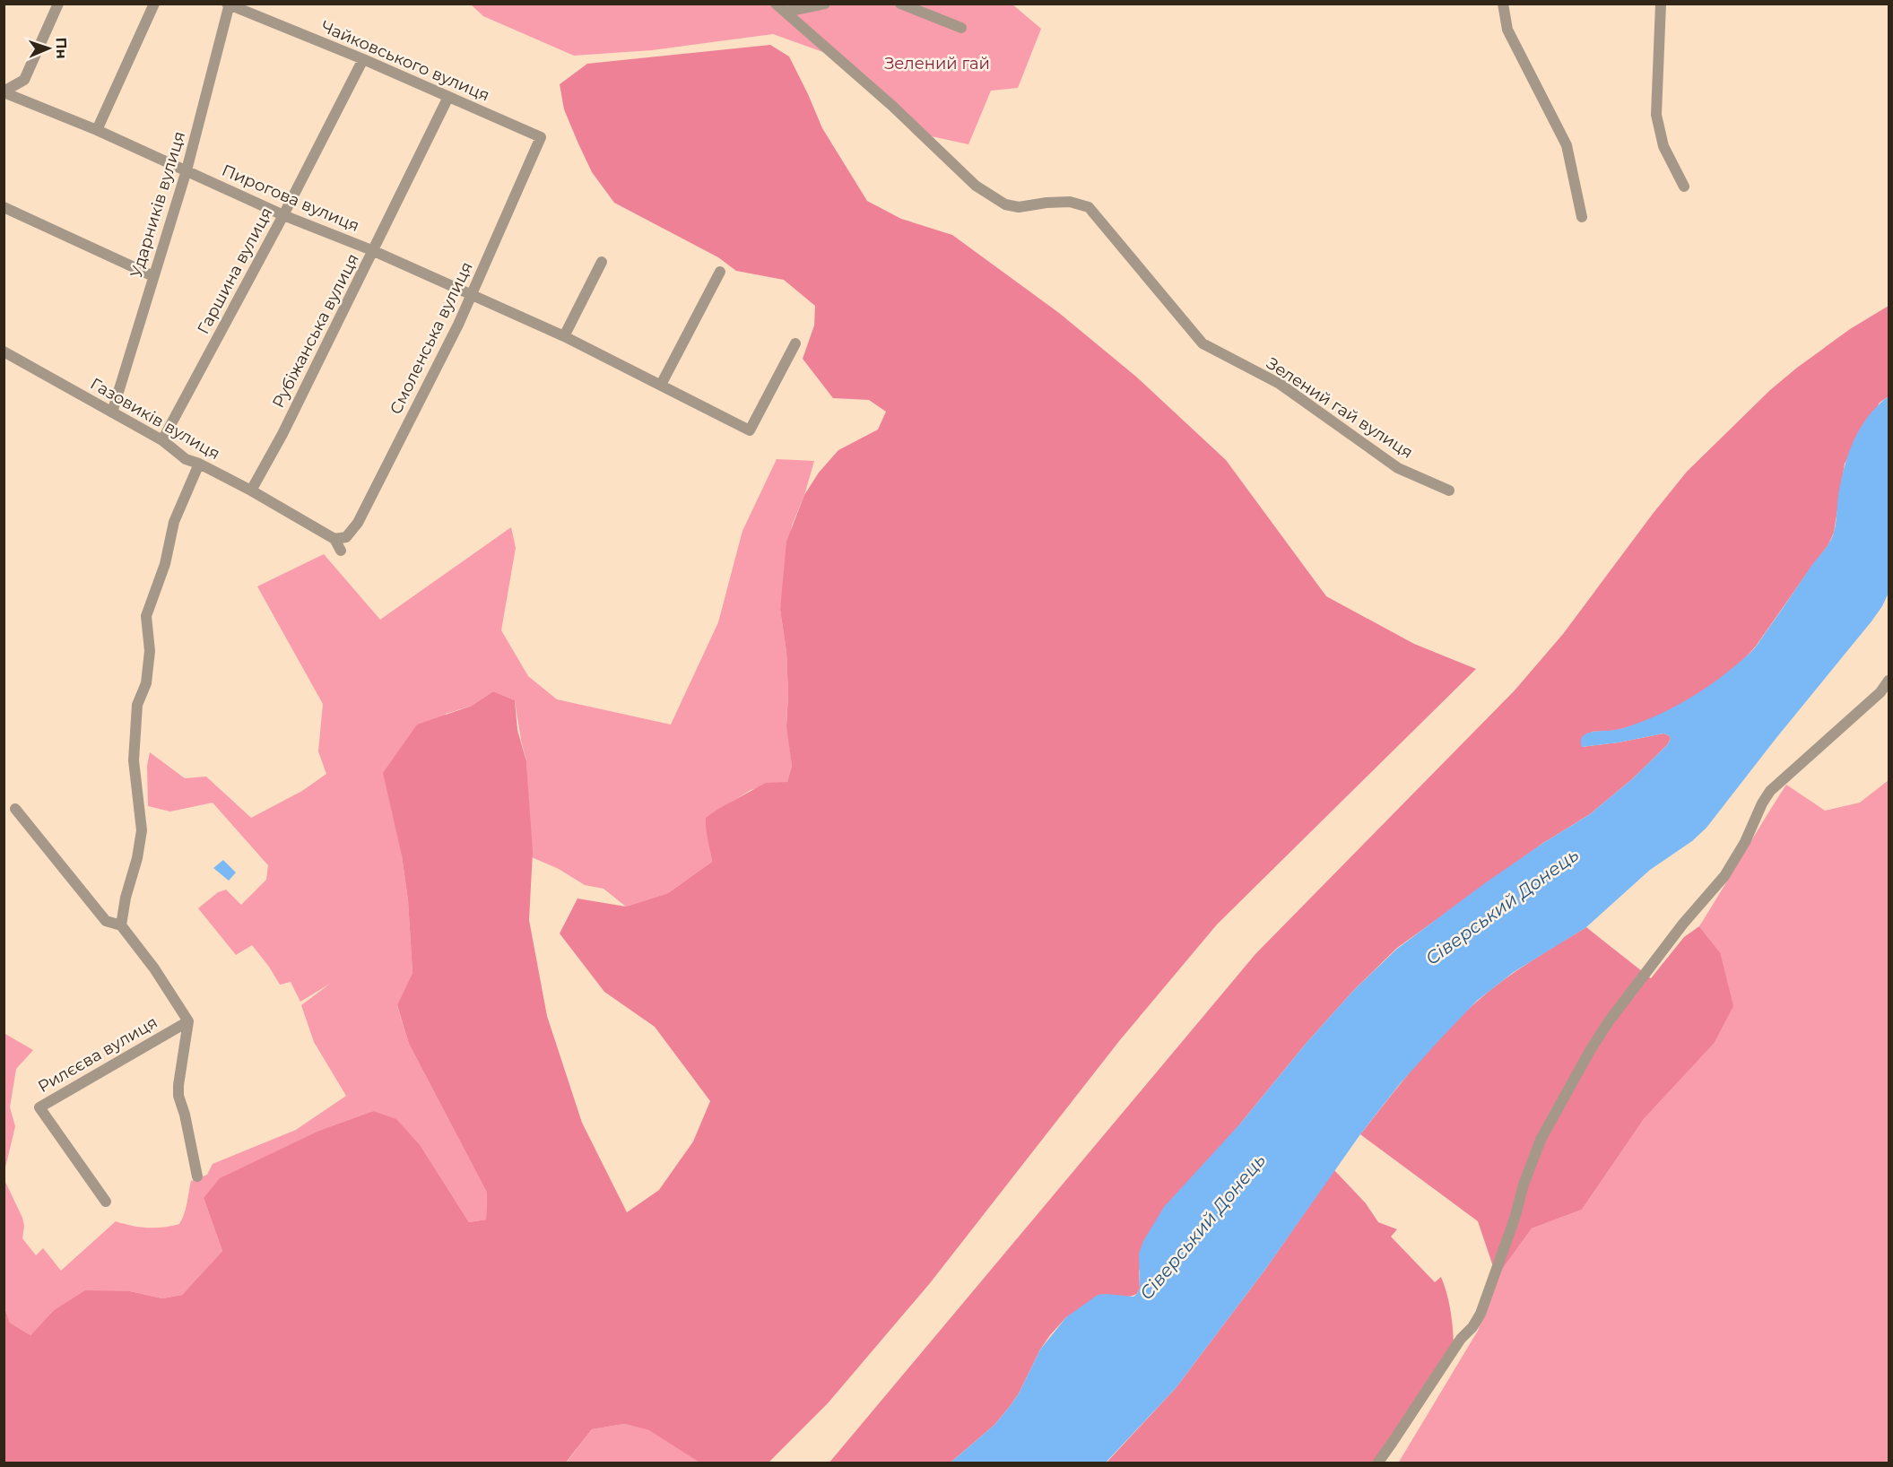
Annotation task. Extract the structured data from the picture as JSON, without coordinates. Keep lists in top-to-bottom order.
{
  "streets": {
    "street": [
      "Чайковського вулиця",
      "Пирогова вулиця",
      "Ударників вулиця",
      "Гаршина вулиця",
      "Рубіжанська вулиця",
      "Смоленська вулиця",
      "Зелений гай вулиця",
      "Газовиків вулиця",
      "Рилєєва вулиця"
    ]
  },
  "crossings": [
    ["Чайковського вулиця", "Ударників вулиця"],
    ["Чайковського вулиця", "Гаршина вулиця"],
    ["Чайковського вулиця", "Рубіжанська вулиця"],
    ["Чайковського вулиця", "Смоленська вулиця"],
    ["Пирогова вулиця", "Ударників вулиця"],
    ["Пирогова вулиця", "Гаршина вулиця"],
    ["Пирогова вулиця", "Рубіжанська вулиця"],
    ["Пирогова вулиця", "Смоленська вулиця"],
    ["Ударників вулиця", "Газовиків вулиця"],
    ["Гаршина вулиця", "Газовиків вулиця"],
    ["Рубіжанська вулиця", "Газовиків вулиця"],
    ["Смоленська вулиця", "Газовиків вулиця"]
  ],
  "water": ["Сіверський Донець"],
  "parks": ["Зелений гай"],
  "north": "right"
}
